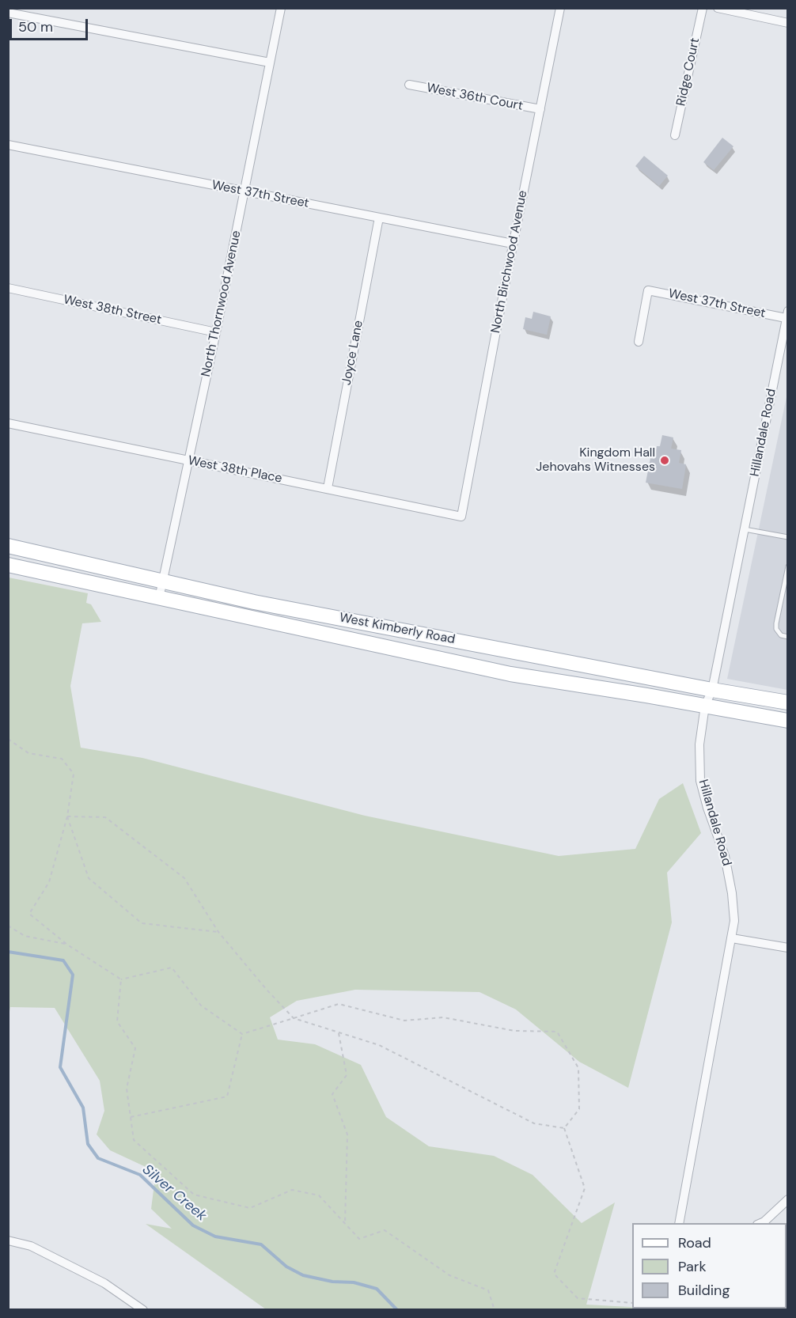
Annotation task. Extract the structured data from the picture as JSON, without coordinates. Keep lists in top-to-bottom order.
{
  "streets": {
    "main road": ["West Kimberly Road"],
    "street": [
      "Ridge Court",
      "West 36th Court",
      "West 37th Street",
      "North Birchwood Avenue",
      "North Thornwood Avenue",
      "West 38th Street",
      "Joyce Lane",
      "Hillandale Road",
      "West 38th Place"
    ]
  },
  "crossings": [
    ["West 36th Court", "North Birchwood Avenue"],
    ["West 37th Street", "North Birchwood Avenue"],
    ["West 37th Street", "North Thornwood Avenue"],
    ["West 37th Street", "Joyce Lane"],
    ["West 37th Street", "Hillandale Road"],
    ["North Birchwood Avenue", "West 38th Place"],
    ["North Thornwood Avenue", "West 38th Street"],
    ["North Thornwood Avenue", "West 38th Place"],
    ["North Thornwood Avenue", "West Kimberly Road"],
    ["Joyce Lane", "West 38th Place"],
    ["Hillandale Road", "West Kimberly Road"]
  ],
  "water": ["Silver Creek"],
  "places": ["Kingdom Hall Jehovahs Witnesses"],
  "legend": ["Road", "Park", "Building"],
  "scale_bar": "50 m"
}
